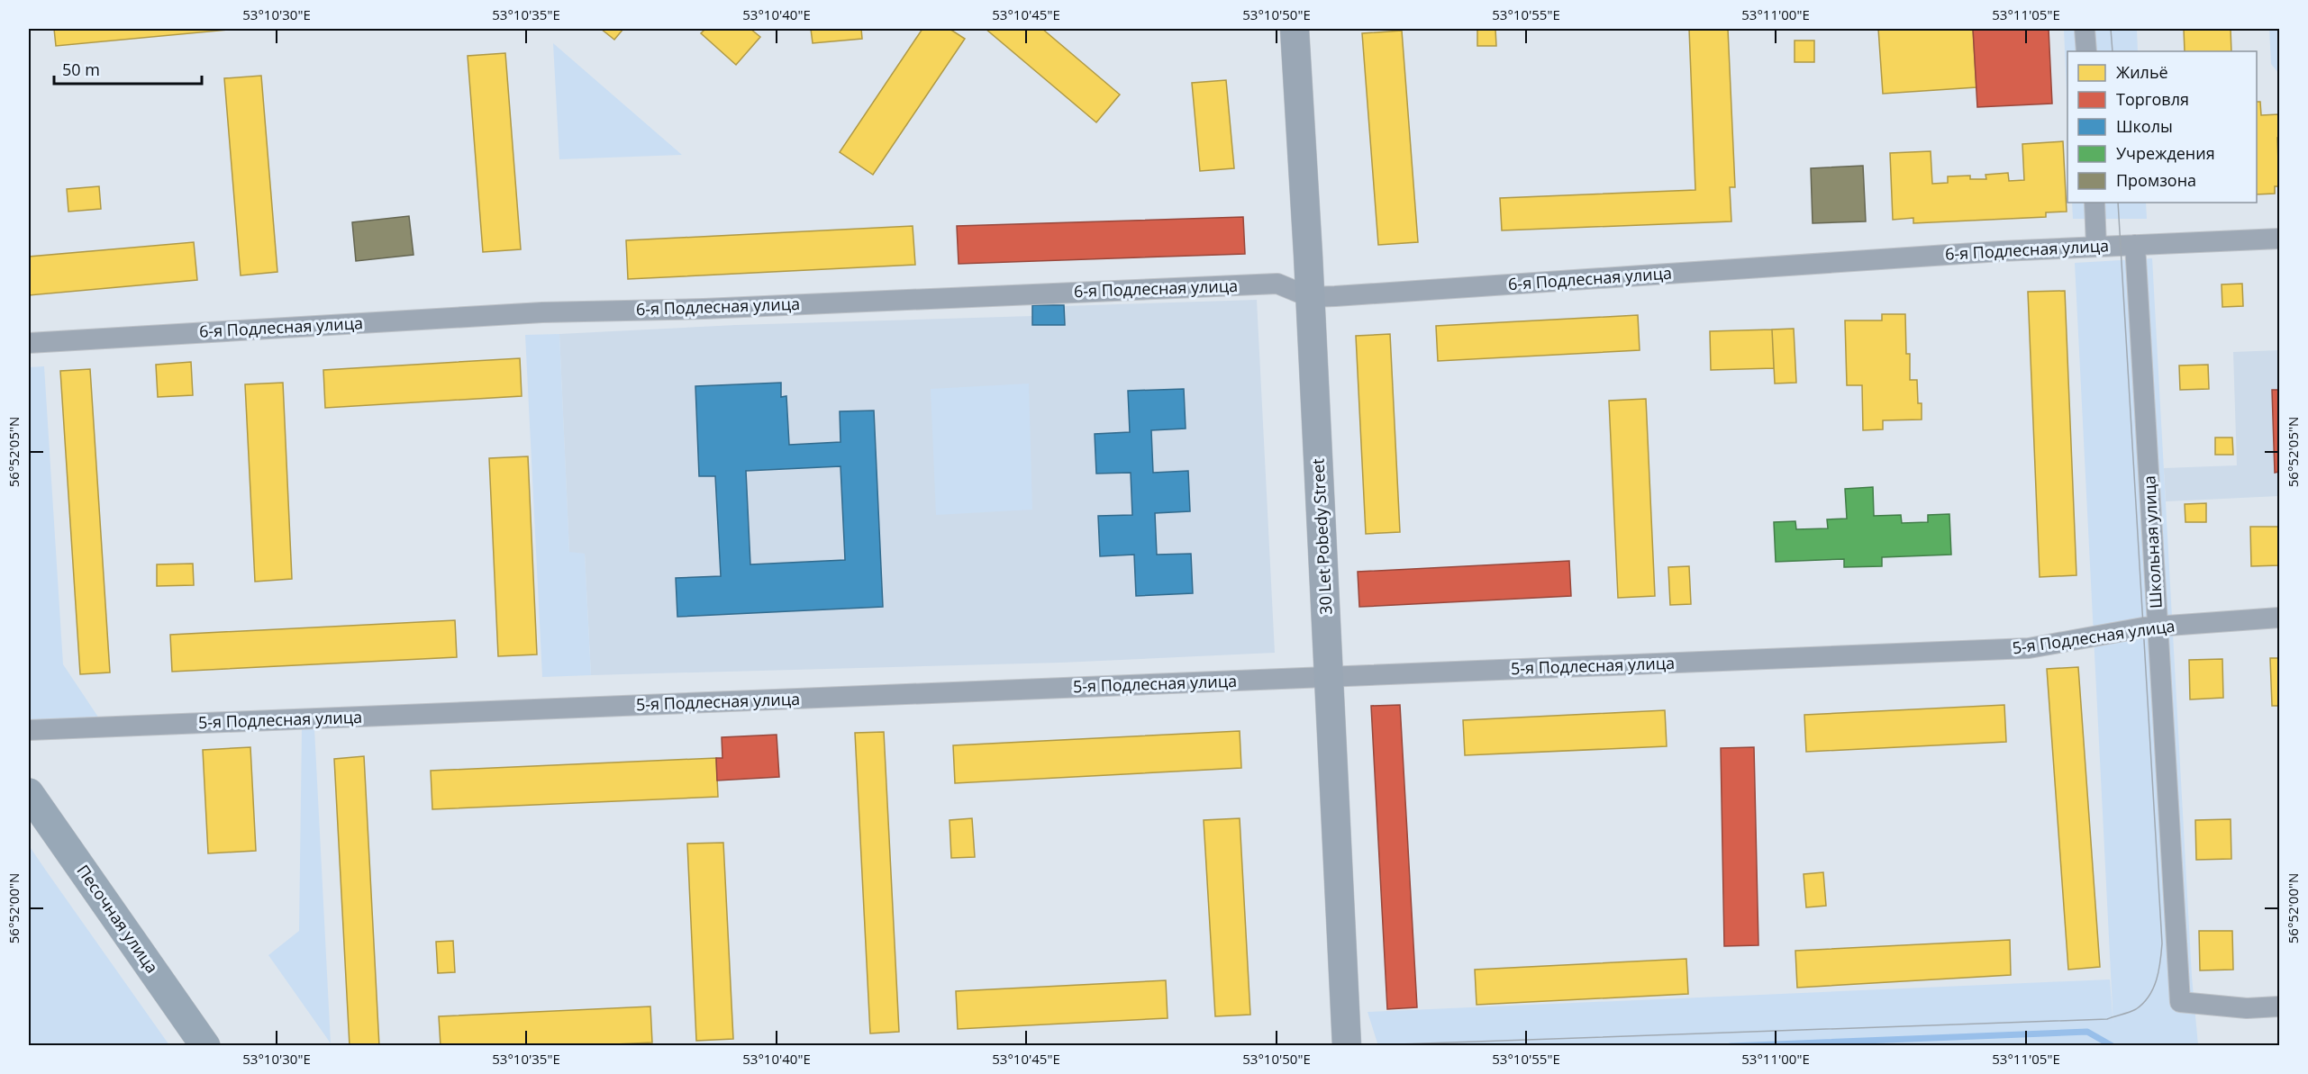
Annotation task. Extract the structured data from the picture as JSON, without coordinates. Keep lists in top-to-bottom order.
{
  "streets": {
    "main road": ["30 Let Pobedy Street", "Песочная улица"],
    "street": ["6-я Подлесная улица", "Школьная улица", "5-я Подлесная улица"]
  },
  "crossings": [
    ["6-я Подлесная улица", "30 Let Pobedy Street"],
    ["6-я Подлесная улица", "Школьная улица"],
    ["30 Let Pobedy Street", "5-я Подлесная улица"],
    ["Школьная улица", "5-я Подлесная улица"]
  ],
  "legend": [
    "Жильё",
    "Торговля",
    "Школы",
    "Учреждения",
    "Промзона"
  ],
  "scale_bar": "50 m",
  "coordinates": [
    "53°10'30\"E",
    "53°10'35\"E",
    "53°10'40\"E",
    "53°10'45\"E",
    "53°10'50\"E",
    "53°10'55\"E",
    "53°11'00\"E",
    "53°11'05\"E",
    "56°52'05\"N",
    "56°52'00\"N"
  ]
}
